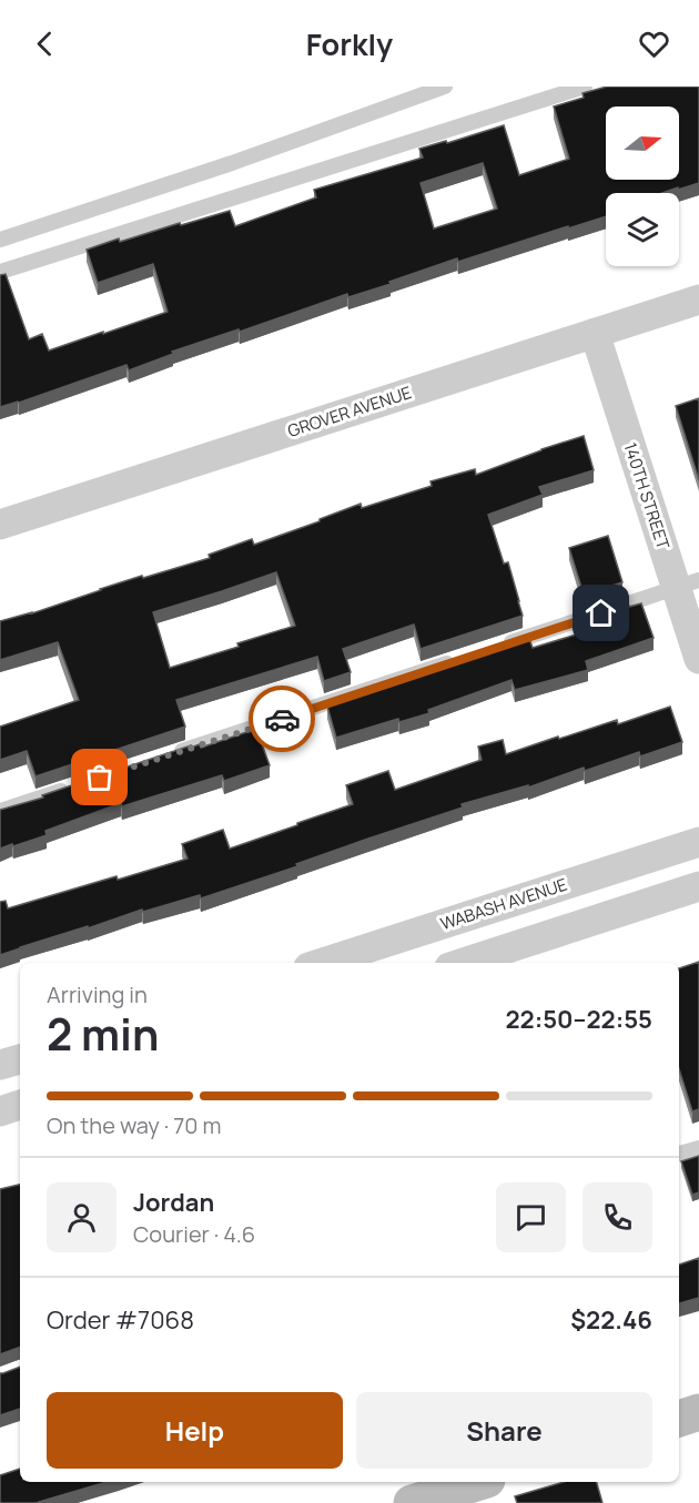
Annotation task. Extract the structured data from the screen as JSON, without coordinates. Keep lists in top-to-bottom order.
{
  "streets": {
    "street": ["GROVER AVENUE", "140TH STREET", "WABASH AVENUE"]
  },
  "crossings": [
    ["GROVER AVENUE", "140TH STREET"]
  ],
  "north": "right",
  "page": {
    "header": "Forkly",
    "heading": ["2 min", "Arriving in", "22:50–22:55"],
    "panel": [
      "Jordan",
      "Courier · 4.6",
      "Order #7068",
      "$22.46"
    ],
    "bar": "On the way · 70 m",
    "buttons": ["Help", "Share"]
  }
}
